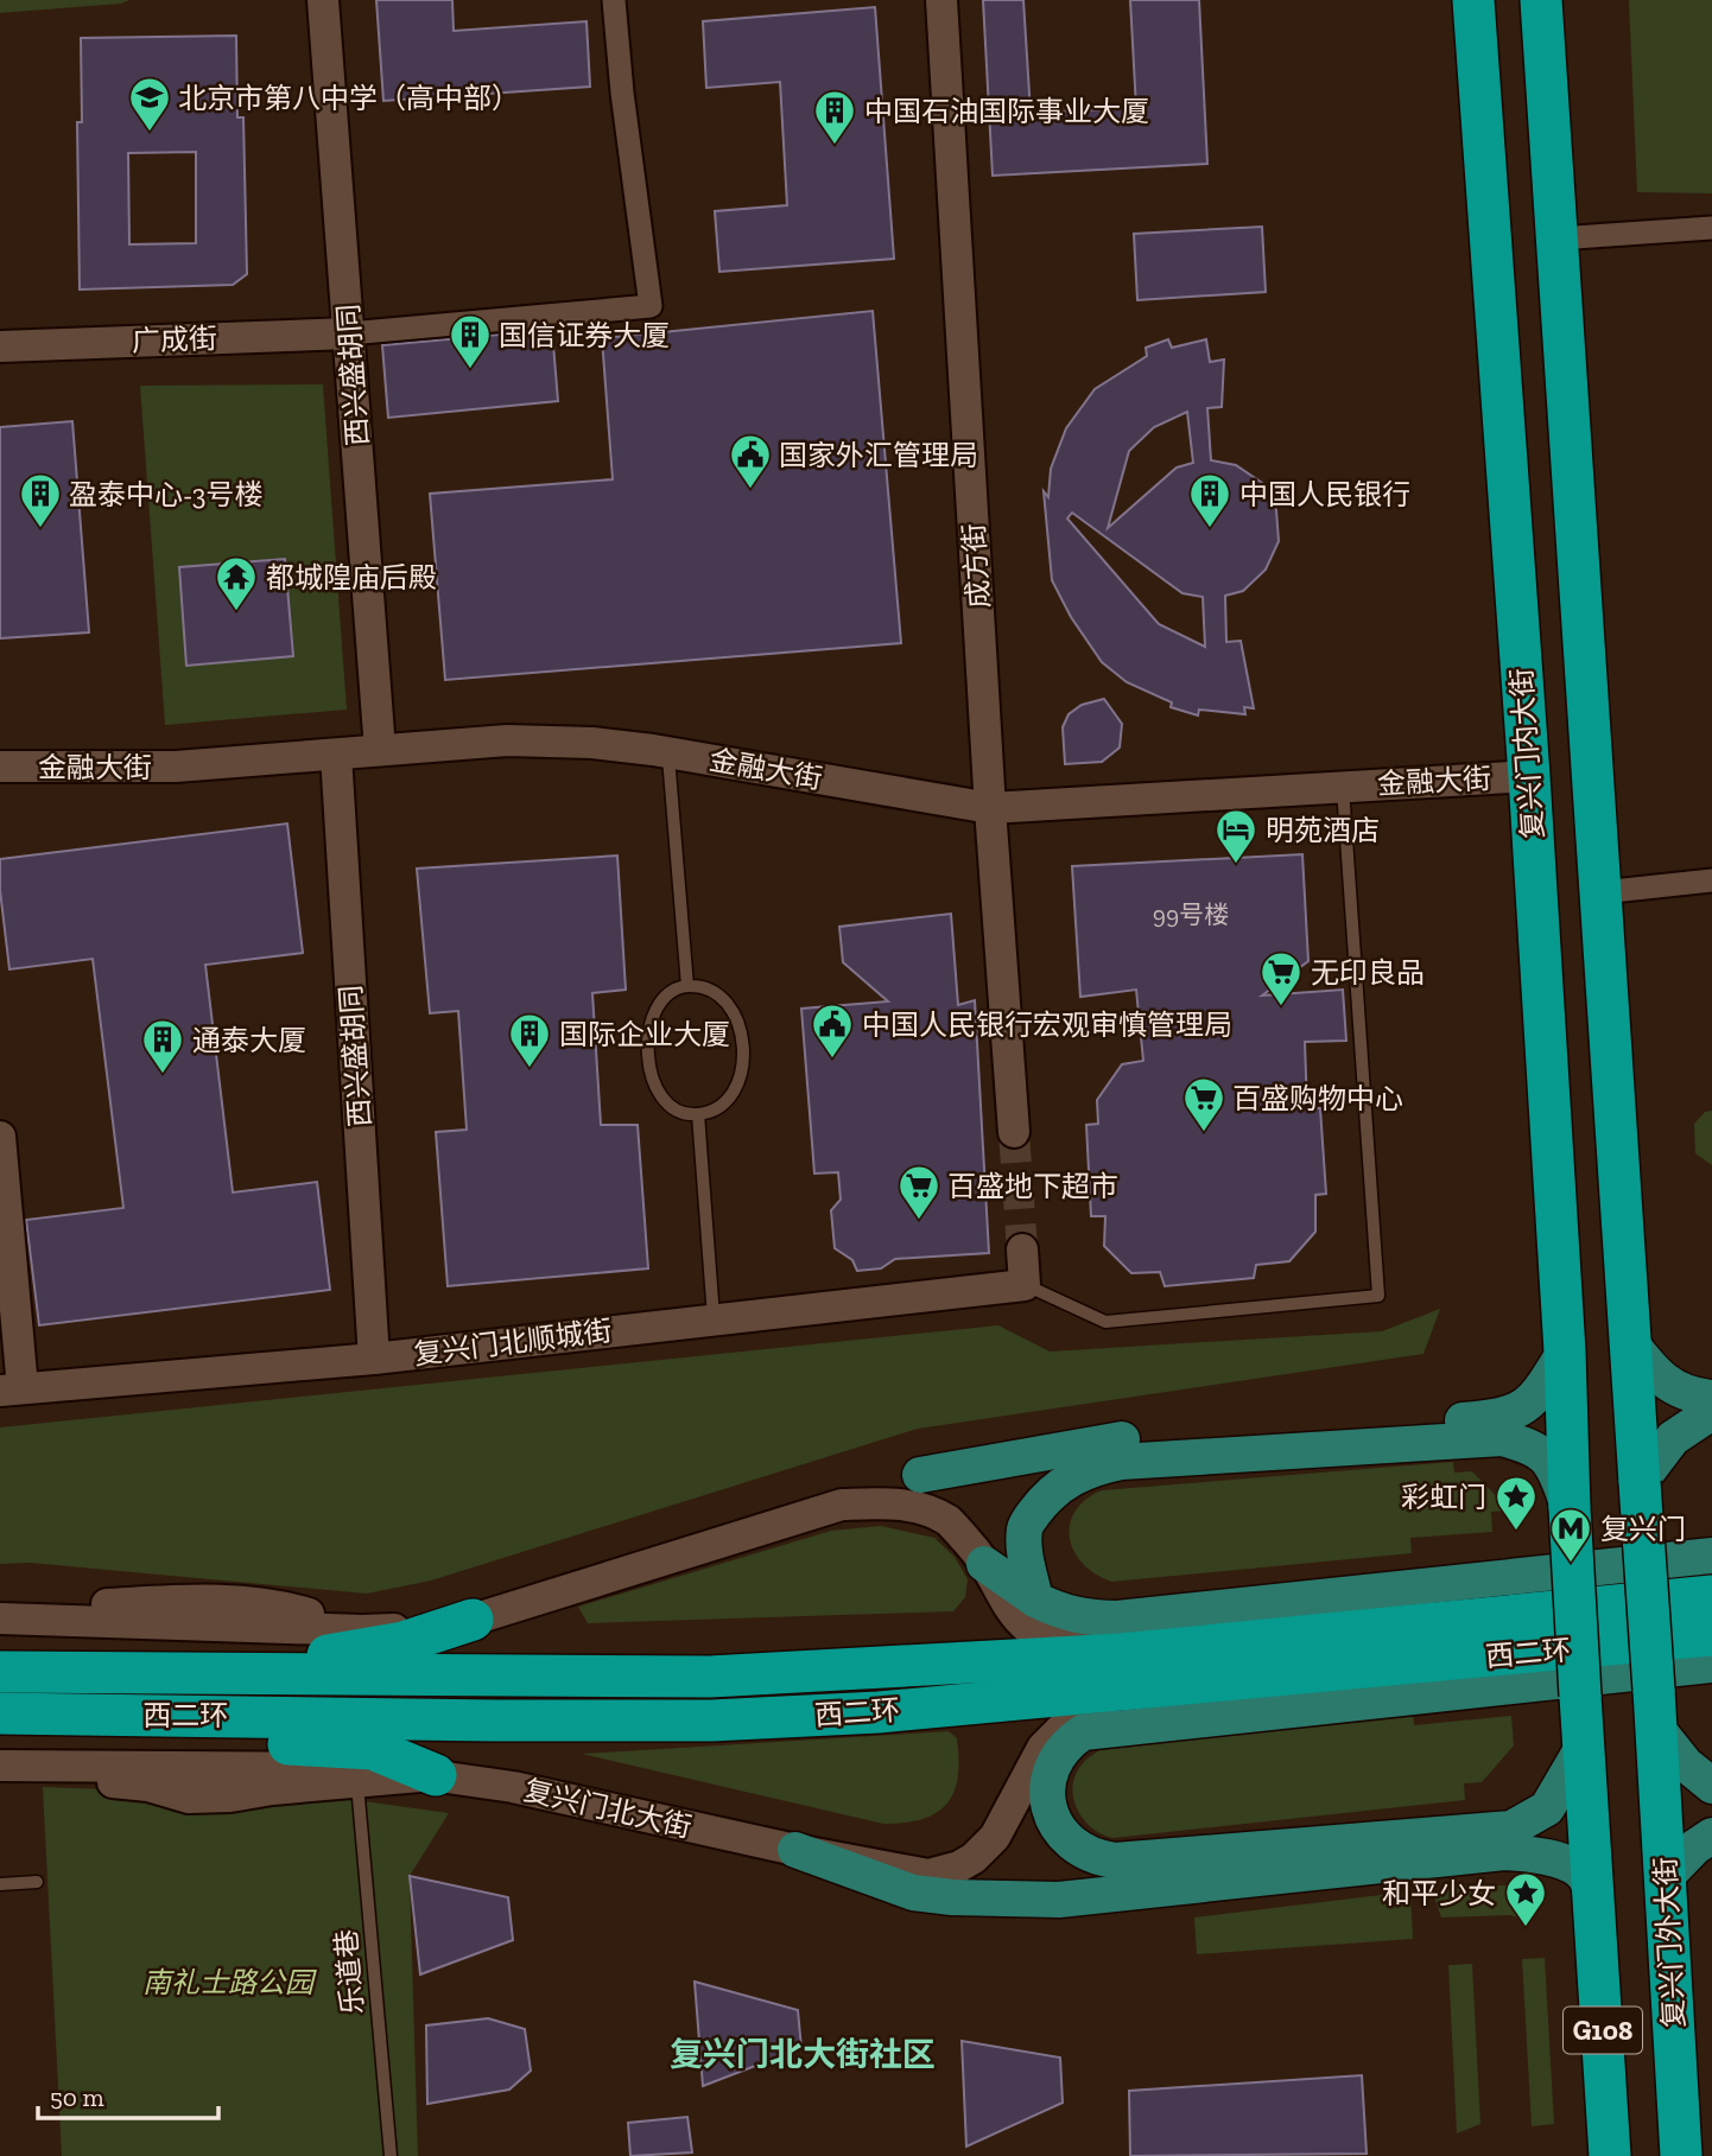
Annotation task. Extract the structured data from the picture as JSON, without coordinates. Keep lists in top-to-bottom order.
{
  "streets": {
    "highway": [
      "复兴门内大街",
      "西二环",
      "复兴门外大街",
      "G108"
    ],
    "street": [
      "广成街",
      "西兴盛胡同",
      "成方街",
      "金融大街",
      "复兴门北顺城街",
      "复兴门北大街"
    ],
    "lane": ["乐道巷"]
  },
  "crossings": [
    ["广成街", "西兴盛胡同"],
    ["西兴盛胡同", "金融大街"],
    ["西兴盛胡同", "复兴门北顺城街"],
    ["成方街", "金融大街"],
    ["复兴门内大街", "金融大街"],
    ["复兴门内大街", "G108"],
    ["西二环", "复兴门北大街"]
  ],
  "districts": ["复兴门北大街社区"],
  "parks": ["南礼士路公园"],
  "places": {
    "school or university": ["北京市第八中学（高中部）"],
    "building": [
      "中国石油国际事业大厦",
      "国信证券大厦",
      "盈泰中心-3号楼",
      "中国人民银行",
      "国际企业大厦",
      "通泰大厦"
    ],
    "public building": ["国家外汇管理局", "中国人民银行宏观审慎管理局"],
    "temple": ["都城隍庙后殿"],
    "hotel": ["明苑酒店"],
    "supermarket": ["无印良品", "百盛购物中心", "百盛地下超市"],
    "place": ["彩虹门", "和平少女"],
    "metro station": ["复兴门"]
  },
  "house_numbers": ["99号楼"],
  "scale_bar": "50 m"
}
